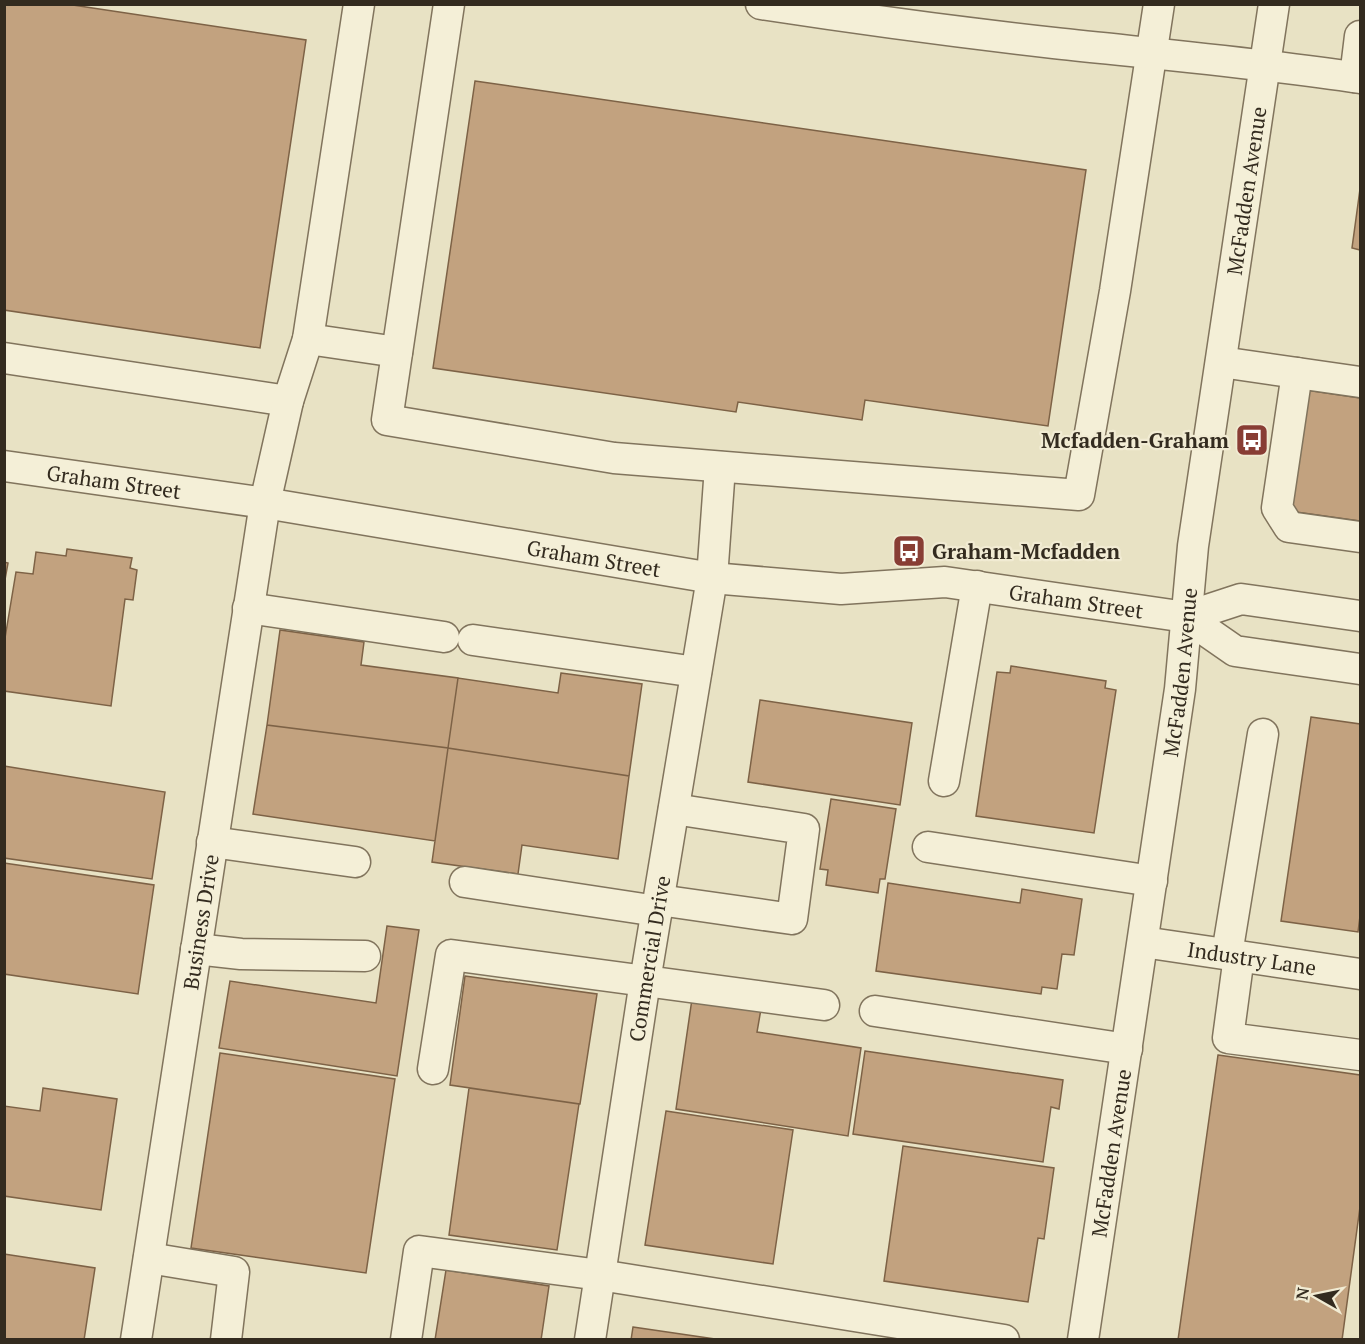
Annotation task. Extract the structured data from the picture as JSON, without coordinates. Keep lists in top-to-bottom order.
{
  "streets": {
    "street": [
      "McFadden Avenue",
      "Graham Street",
      "Business Drive",
      "Industry Lane",
      "Commercial Drive"
    ]
  },
  "crossings": [
    ["McFadden Avenue", "Graham Street"],
    ["McFadden Avenue", "Industry Lane"],
    ["Graham Street", "Business Drive"],
    ["Graham Street", "Commercial Drive"]
  ],
  "places": {
    "bus stop": ["Mcfadden-Graham", "Graham-Mcfadden"]
  },
  "north": "left"
}
